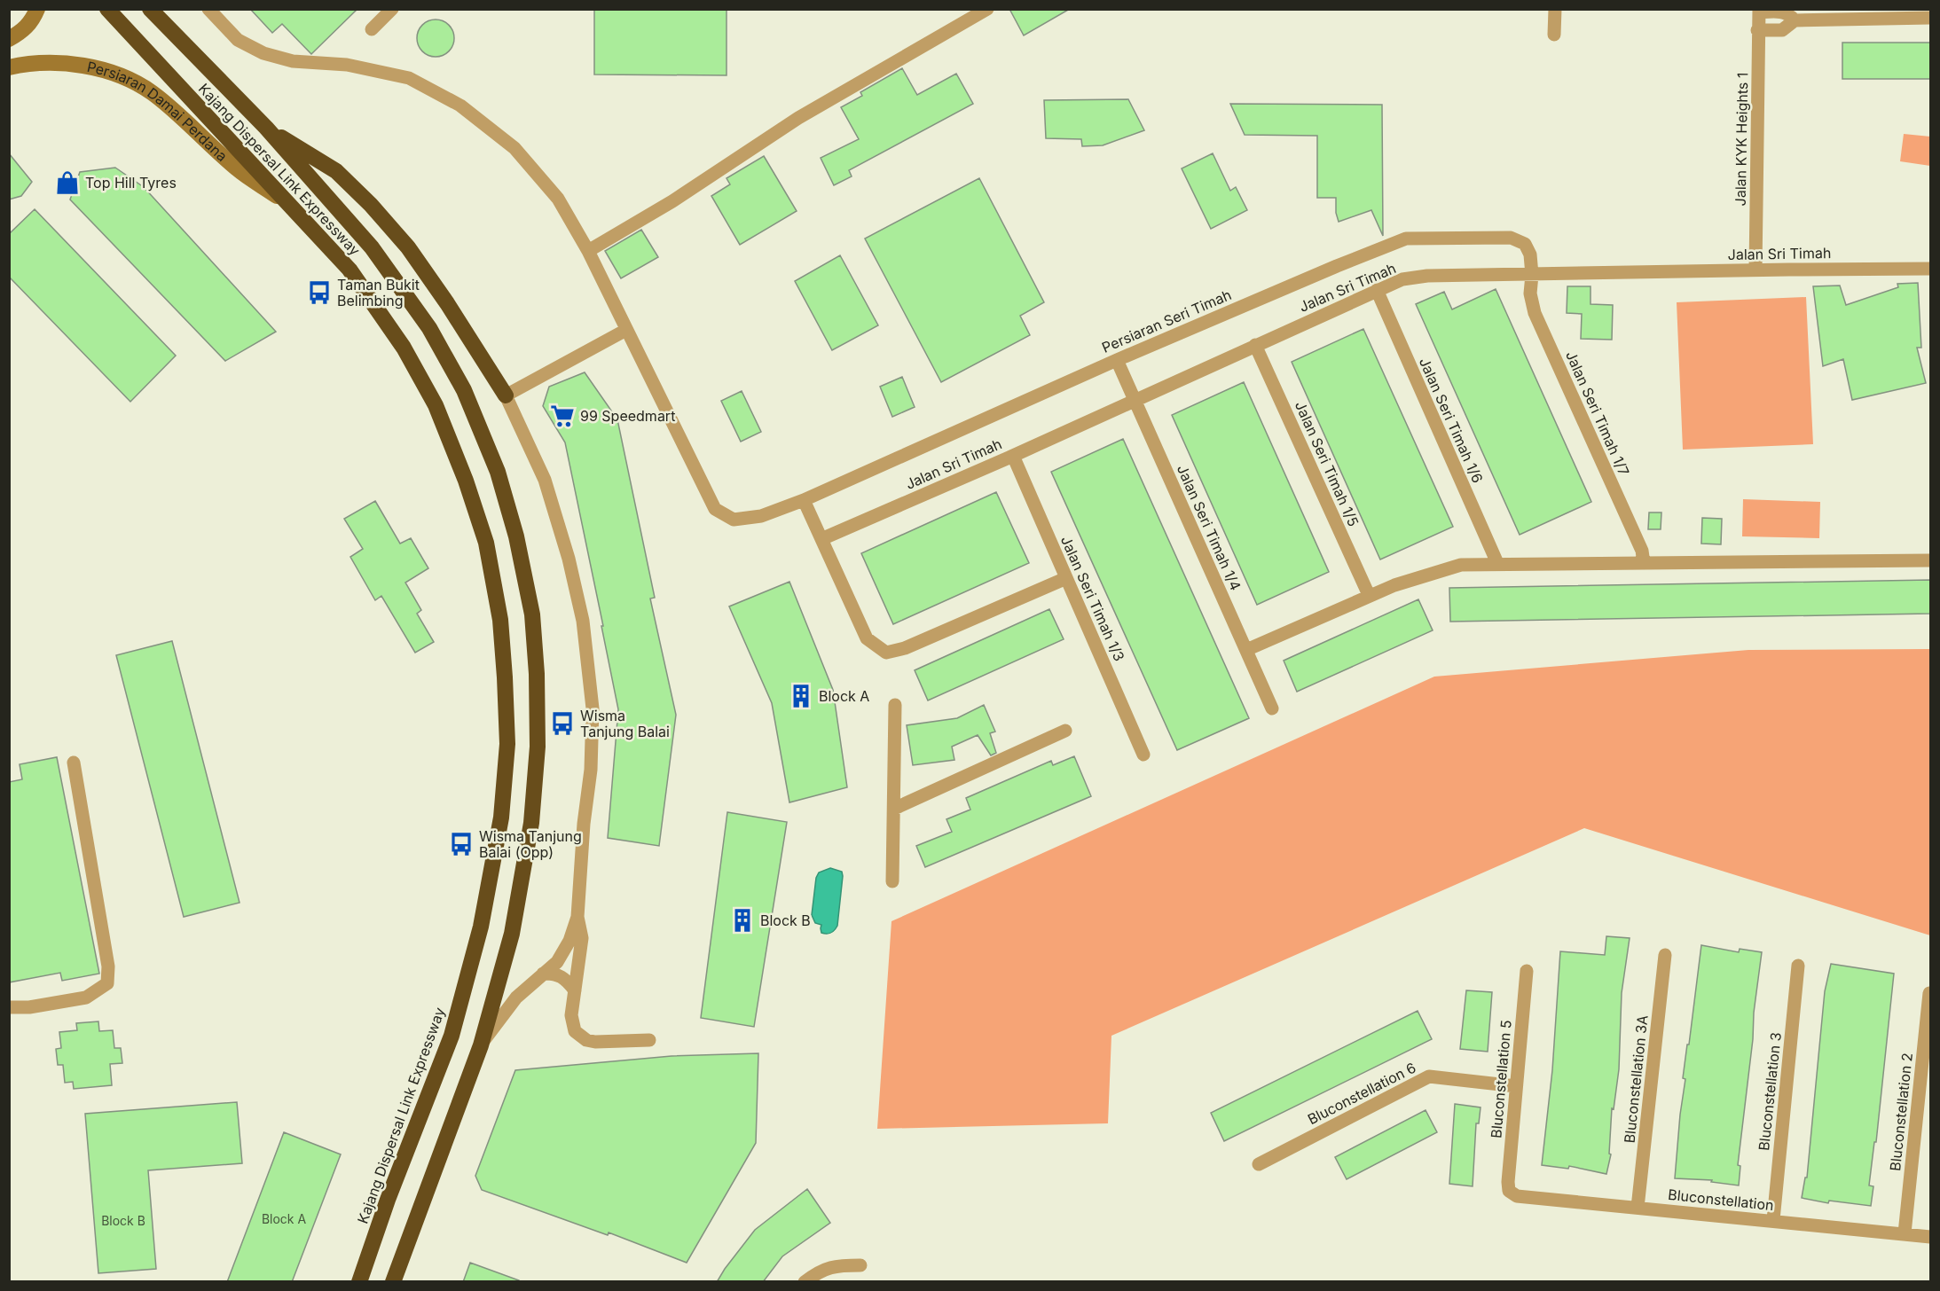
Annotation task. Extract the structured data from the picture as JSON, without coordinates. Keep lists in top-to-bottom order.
{
  "streets": {
    "highway": ["Kajang Dispersal Link Expressway"],
    "main road": ["Persiaran Damai Perdana"],
    "street": [
      "Jalan KYK Heights 1",
      "Jalan Sri Timah",
      "Persiaran Seri Timah",
      "Jalan Seri Timah 1/7",
      "Jalan Seri Timah 1/6",
      "Jalan Seri Timah 1/5",
      "Jalan Seri Timah 1/4",
      "Jalan Seri Timah 1/3",
      "Bluconstellation 5",
      "Bluconstellation 3A",
      "Bluconstellation 3",
      "Bluconstellation 6",
      "Bluconstellation 2",
      "Bluconstellation"
    ]
  },
  "crossings": [
    ["Persiaran Damai Perdana", "Kajang Dispersal Link Expressway"],
    ["Jalan KYK Heights 1", "Jalan Sri Timah"],
    ["Jalan Sri Timah", "Persiaran Seri Timah"],
    ["Jalan Sri Timah", "Jalan Seri Timah 1/7"],
    ["Jalan Sri Timah", "Jalan Seri Timah 1/6"],
    ["Jalan Sri Timah", "Jalan Seri Timah 1/5"],
    ["Jalan Sri Timah", "Jalan Seri Timah 1/4"],
    ["Jalan Sri Timah", "Jalan Seri Timah 1/3"],
    ["Persiaran Seri Timah", "Jalan Seri Timah 1/7"],
    ["Persiaran Seri Timah", "Jalan Seri Timah 1/4"],
    ["Bluconstellation 5", "Bluconstellation 6"],
    ["Bluconstellation 5", "Bluconstellation"],
    ["Bluconstellation 3A", "Bluconstellation"],
    ["Bluconstellation 3", "Bluconstellation"],
    ["Bluconstellation 2", "Bluconstellation"]
  ],
  "places": {
    "shop": ["Top Hill Tyres"],
    "bus stop": ["Taman Bukit Belimbing", "Wisma Tanjung Balai", "Wisma Tanjung Balai (Opp)"],
    "supermarket": ["99 Speedmart"],
    "building": ["Block A", "Block B"]
  },
  "house_numbers": ["Block A", "Block B"]
}
